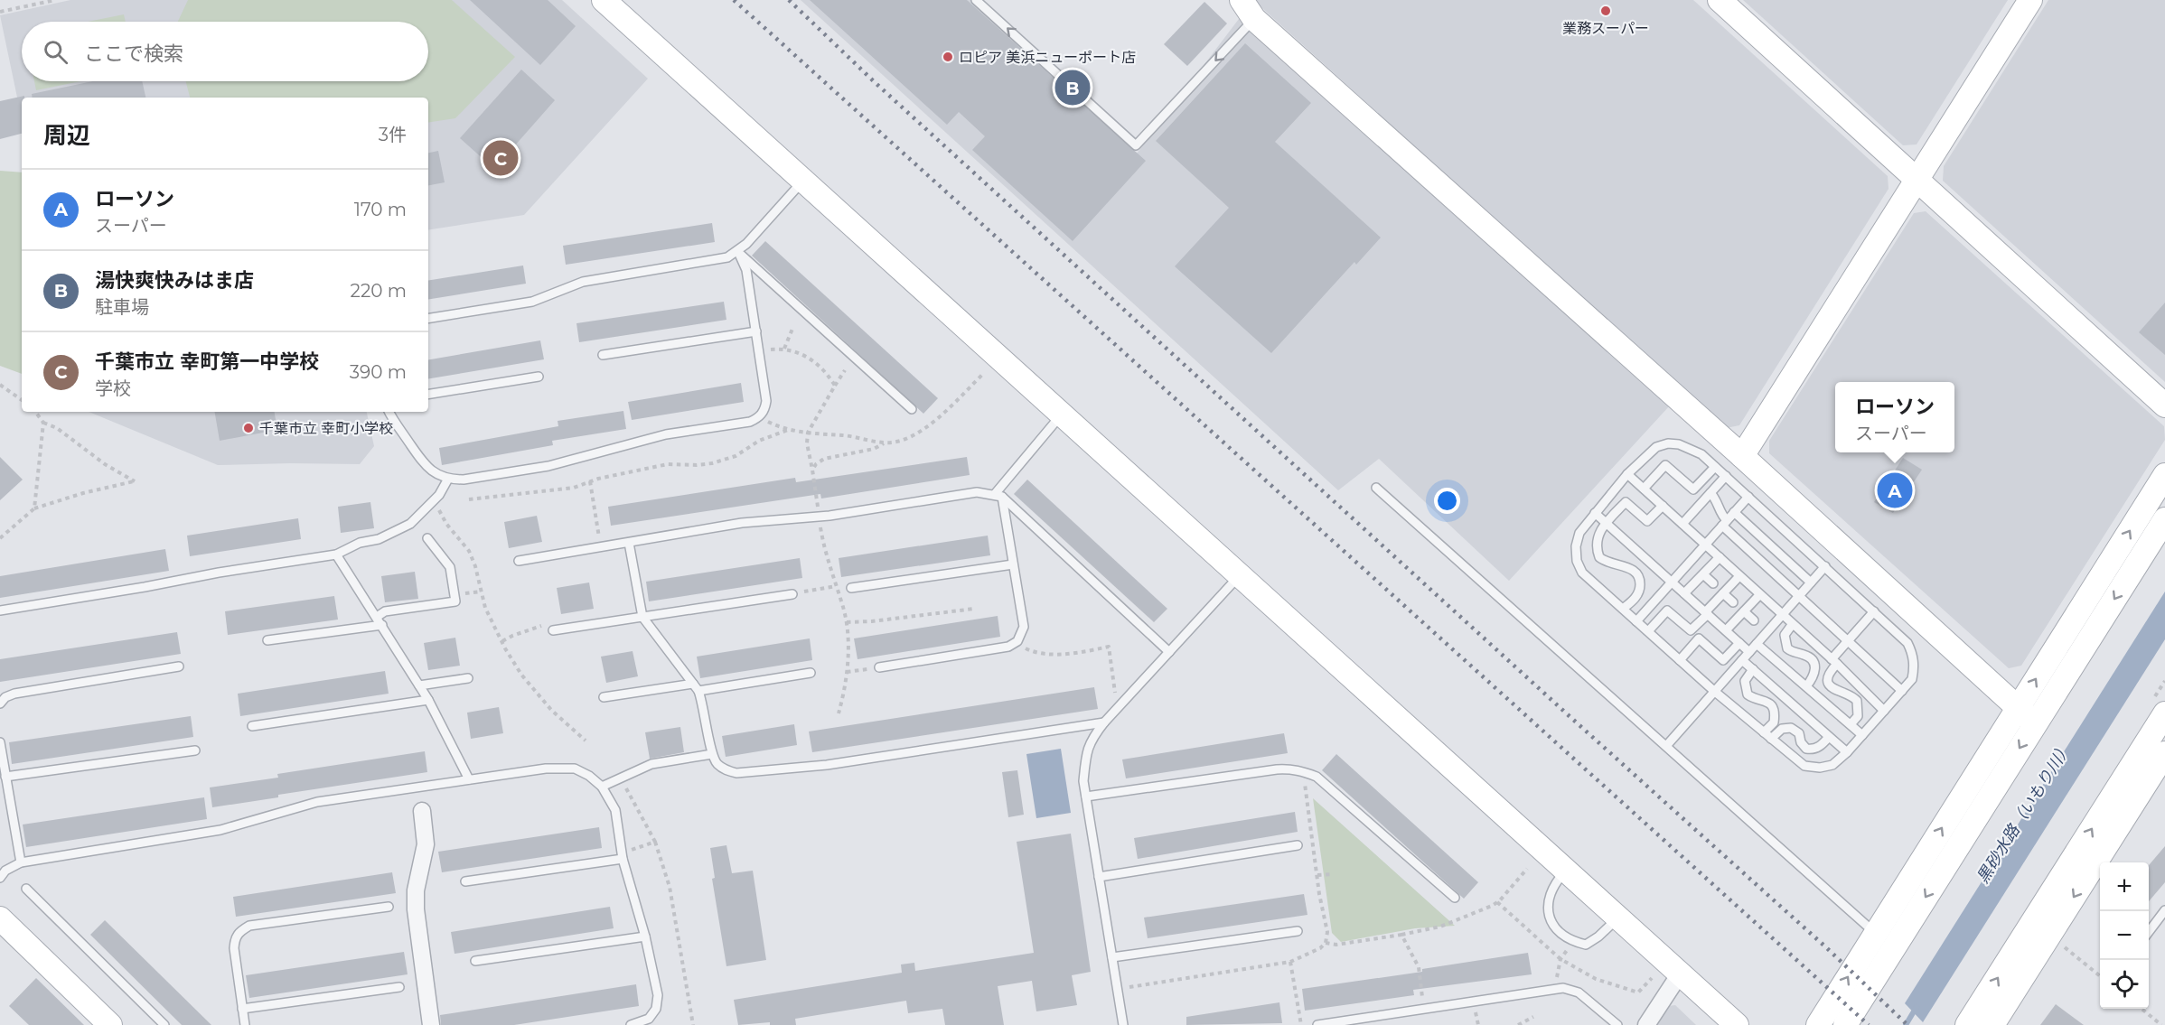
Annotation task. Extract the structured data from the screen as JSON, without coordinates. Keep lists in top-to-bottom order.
{
  "water": ["黒砂水路（いもり川）"],
  "places": ["業務スーパー", "ロピア 美浜ニューポート店", "千葉市立 幸町小学校"],
  "page": {
    "search": "ここで検索",
    "pins": ["B", "C", "A"],
    "heading": ["周辺", "3件"],
    "list": [
      {
        "mark": "A",
        "name": "ローソン",
        "note": "スーパー",
        "value": "170 m"
      },
      {
        "mark": "B",
        "name": "湯快爽快みはま店",
        "note": "駐車場",
        "value": "220 m"
      },
      {
        "mark": "C",
        "name": "千葉市立 幸町第一中学校",
        "note": "学校",
        "value": "390 m"
      }
    ],
    "popup": ["ローソン", "スーパー"],
    "map_buttons": ["+", "−"]
  }
}
